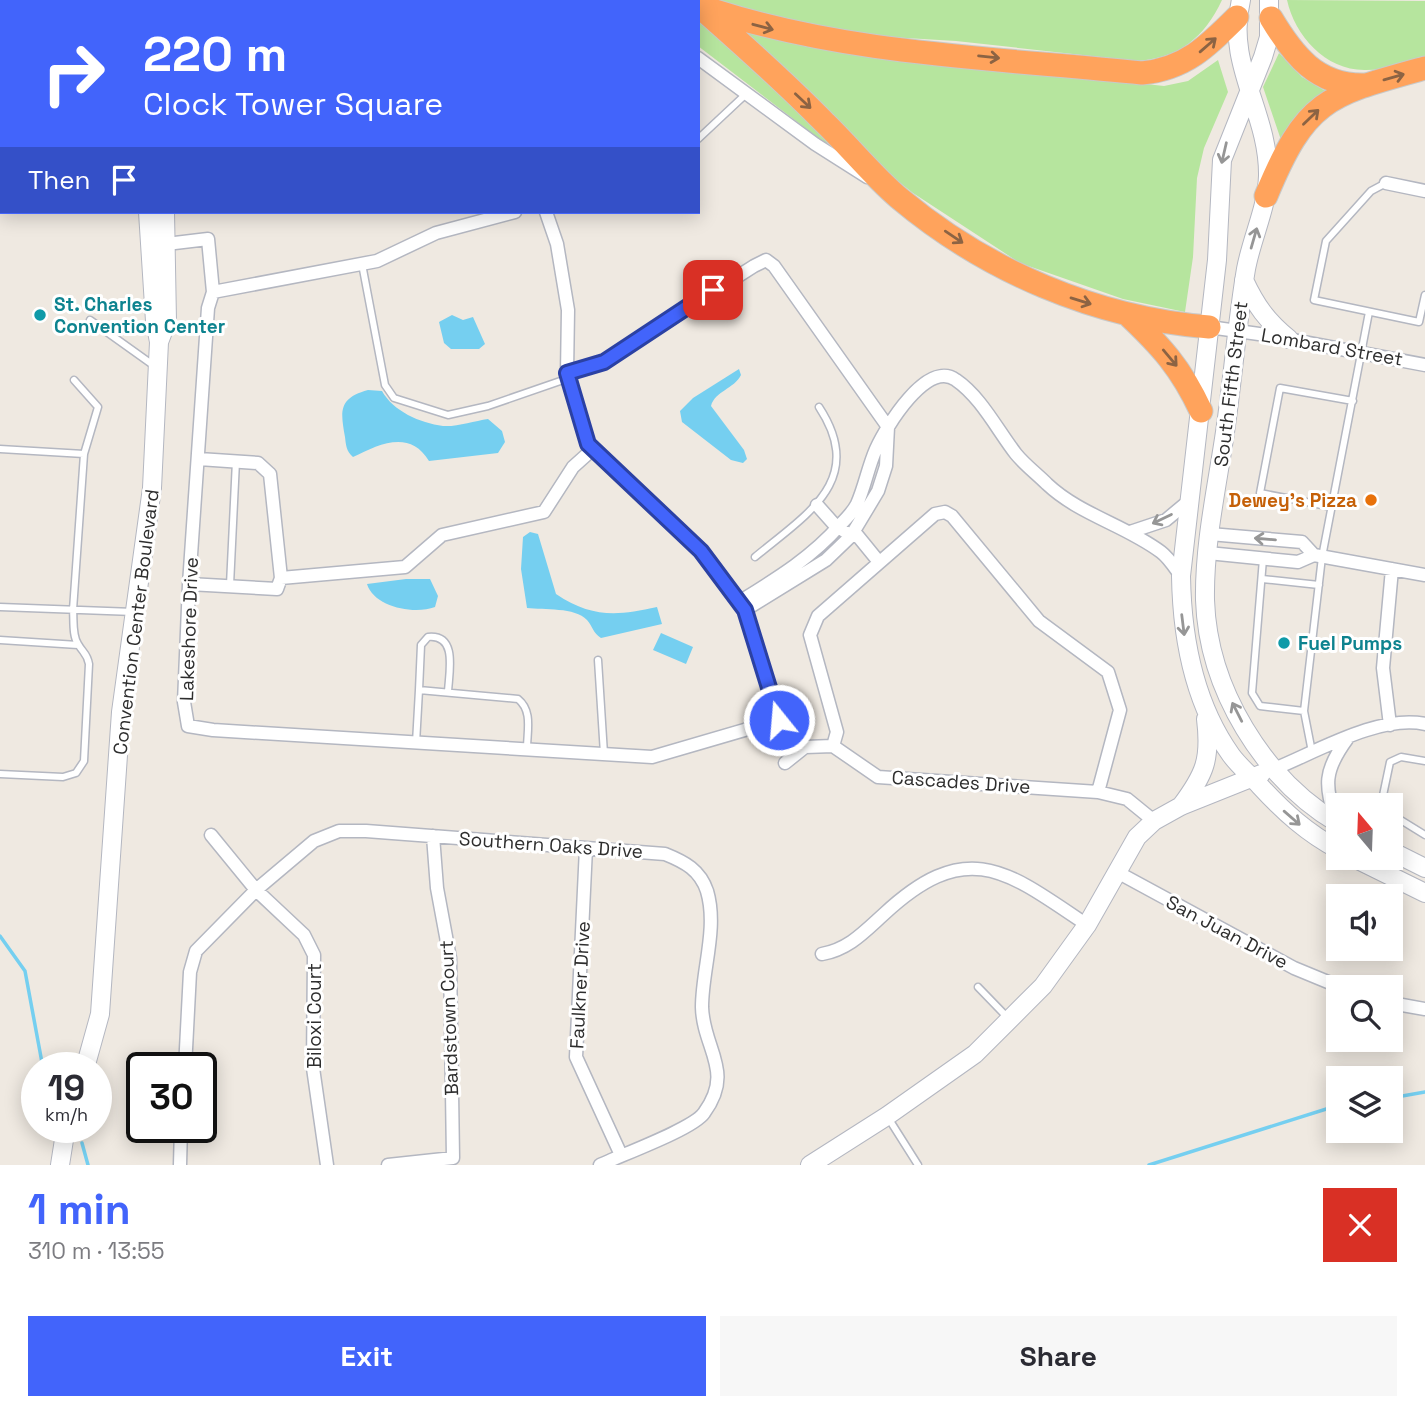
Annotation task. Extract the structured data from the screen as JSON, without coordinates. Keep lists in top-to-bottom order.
{
  "streets": {
    "main road": ["South Fifth Street", "Convention Center Boulevard"],
    "street": [
      "Lombard Street",
      "Lakeshore Drive",
      "Cascades Drive",
      "Southern Oaks Drive",
      "San Juan Drive",
      "Faulkner Drive",
      "Biloxi Court",
      "Bardstown Court"
    ]
  },
  "crossings": [
    ["Lombard Street", "South Fifth Street"],
    ["Convention Center Boulevard", "Lakeshore Drive"],
    ["Southern Oaks Drive", "Faulkner Drive"],
    ["Southern Oaks Drive", "Biloxi Court"],
    ["Southern Oaks Drive", "Bardstown Court"]
  ],
  "places": ["St. Charles Convention Center", "Dewey's Pizza", "Fuel Pumps"],
  "north": "top",
  "page": {
    "turn": ["220 m", "Clock Tower Square"],
    "then": "Then",
    "speed": "19 km/h",
    "limit": "30",
    "heading": ["1 min", "310 m · 13:55"],
    "buttons": ["Exit", "Share"]
  }
}
